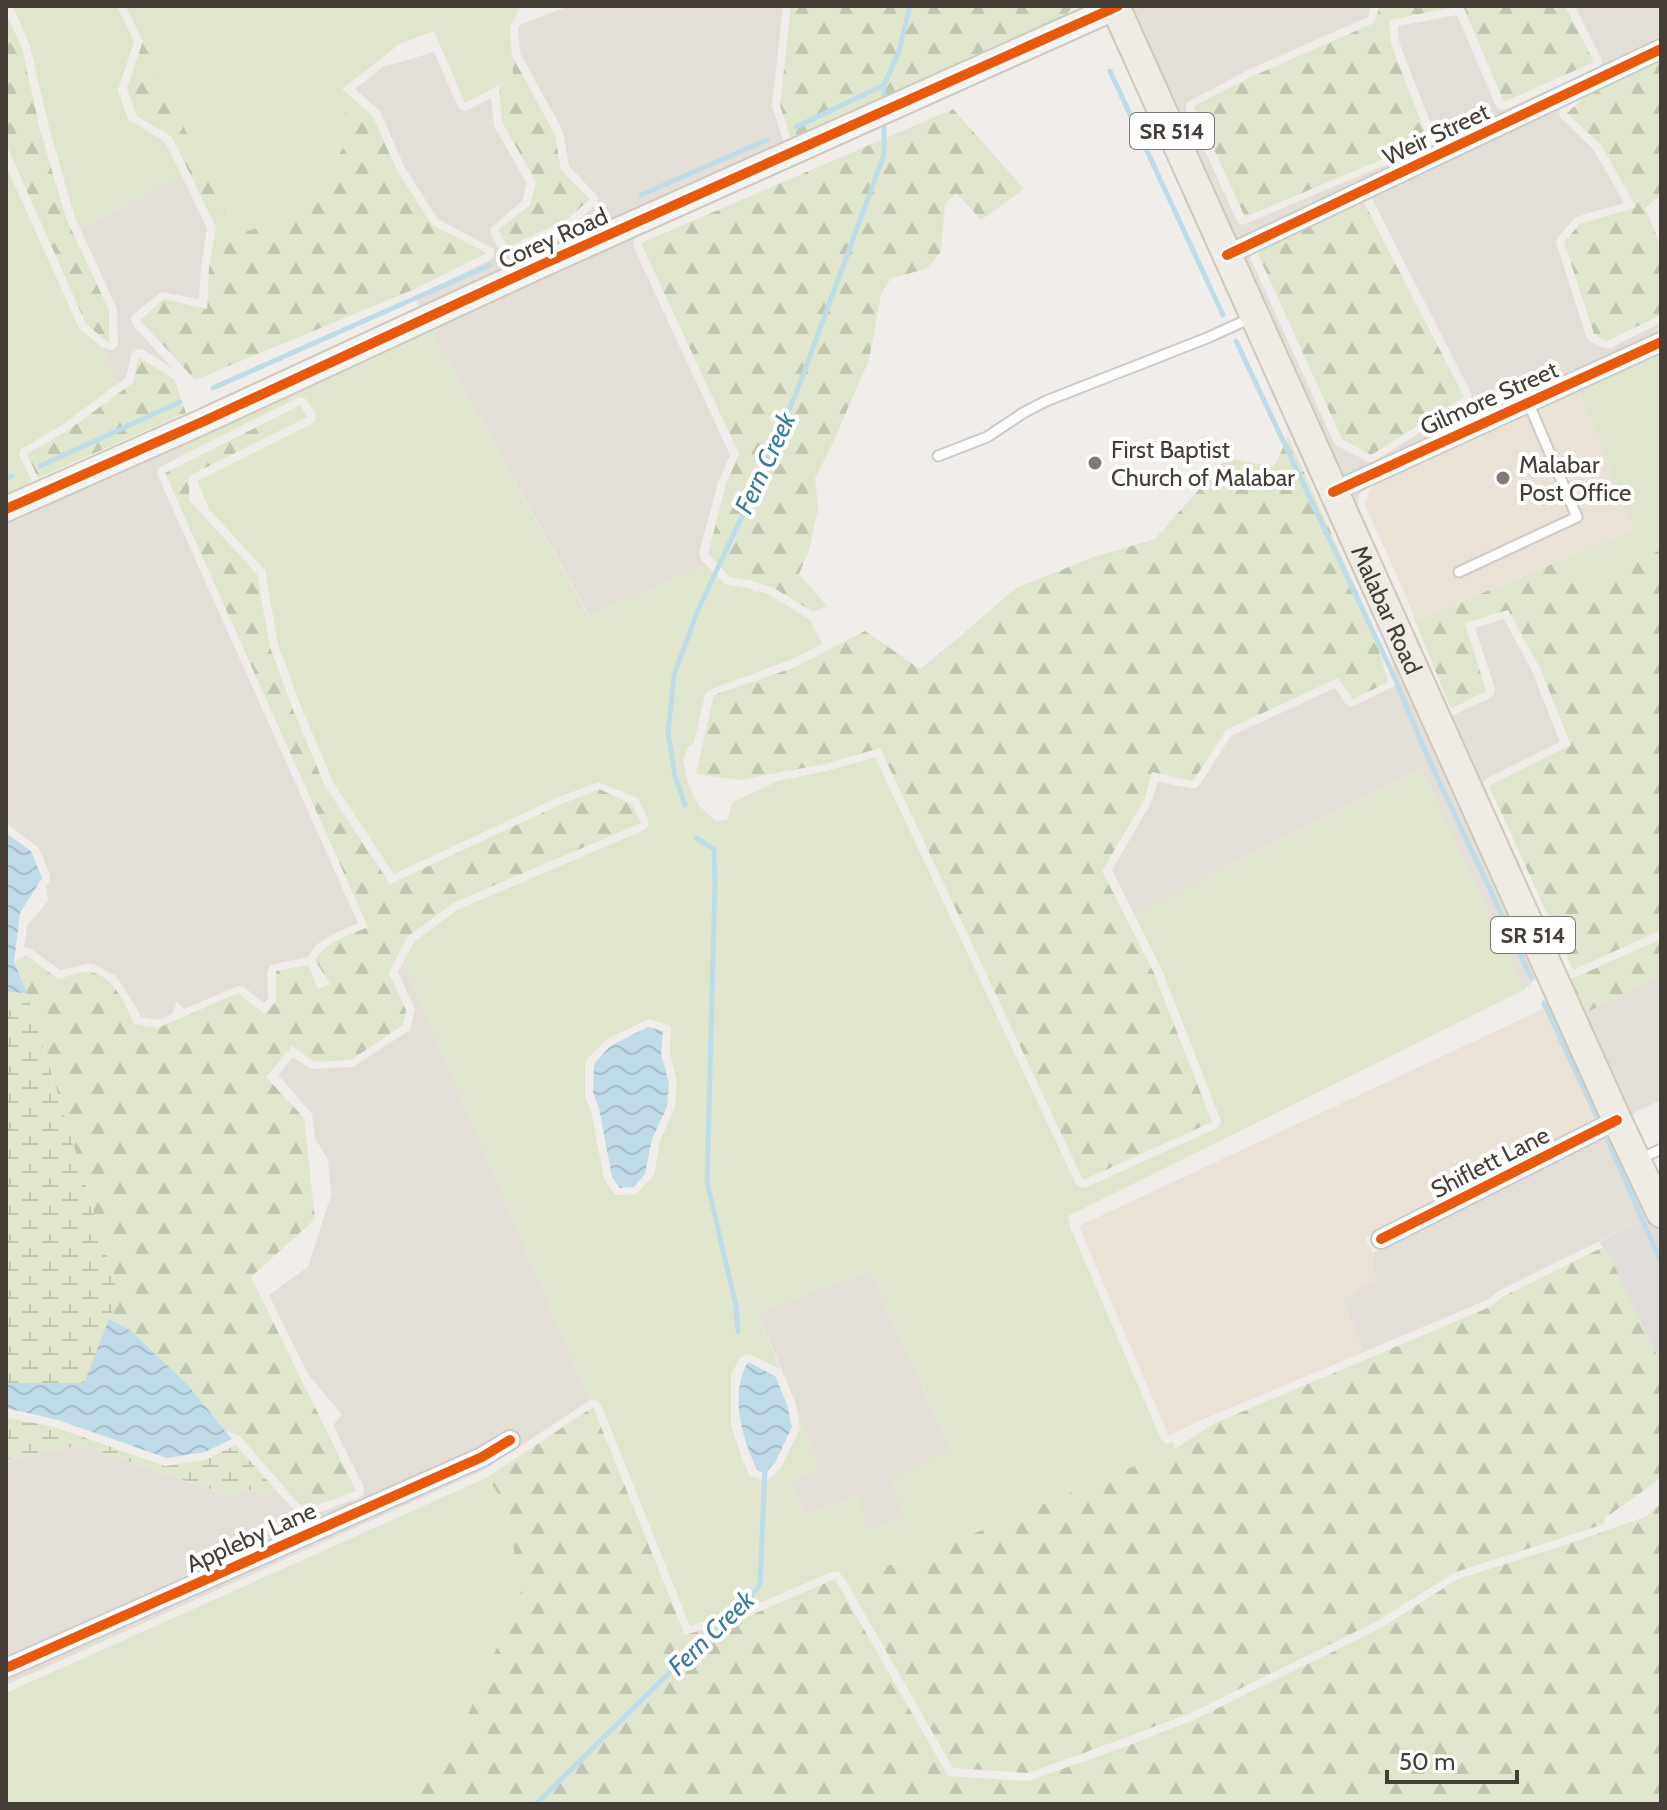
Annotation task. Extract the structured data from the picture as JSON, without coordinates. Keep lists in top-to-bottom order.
{
  "streets": {
    "main road": ["SR 514", "Malabar Road"],
    "street": [
      "Weir Street",
      "Corey Road",
      "Gilmore Street",
      "Shiflett Lane",
      "Appleby Lane"
    ]
  },
  "crossings": [
    ["Weir Street", "Malabar Road"],
    ["Corey Road", "Malabar Road"],
    ["Gilmore Street", "Malabar Road"],
    ["Malabar Road", "Shiflett Lane"]
  ],
  "water": ["Fern Creek"],
  "places": ["First Baptist Church of Malabar", "Malabar Post Office"],
  "scale_bar": "50 m"
}
